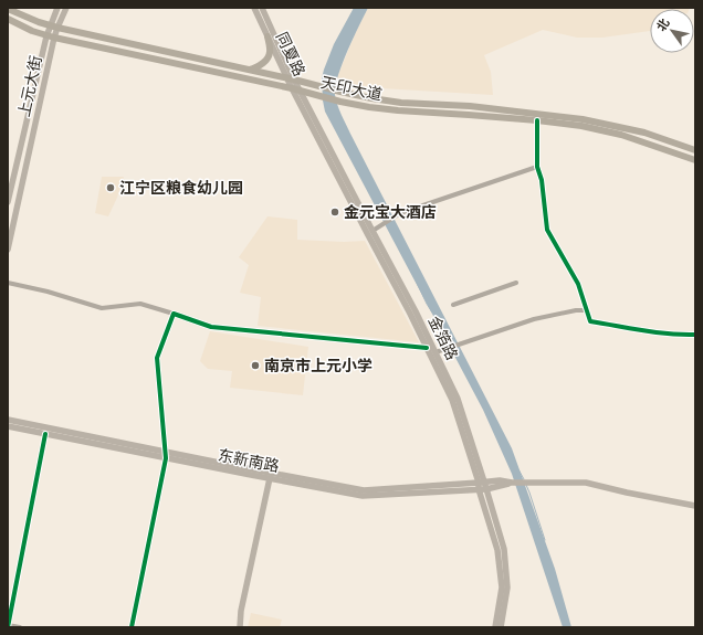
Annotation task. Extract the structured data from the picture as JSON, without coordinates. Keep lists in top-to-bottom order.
{
  "streets": {
    "main road": [
      "同夏路",
      "上元大街",
      "天印大道",
      "金箔路",
      "东新南路"
    ]
  },
  "crossings": [
    ["同夏路", "天印大道"],
    ["同夏路", "金箔路"],
    ["上元大街", "天印大道"],
    ["天印大道", "金箔路"],
    ["金箔路", "东新南路"]
  ],
  "places": ["江宁区粮食幼儿园", "金元宝大酒店", "南京市上元小学"],
  "north": "top left"
}
